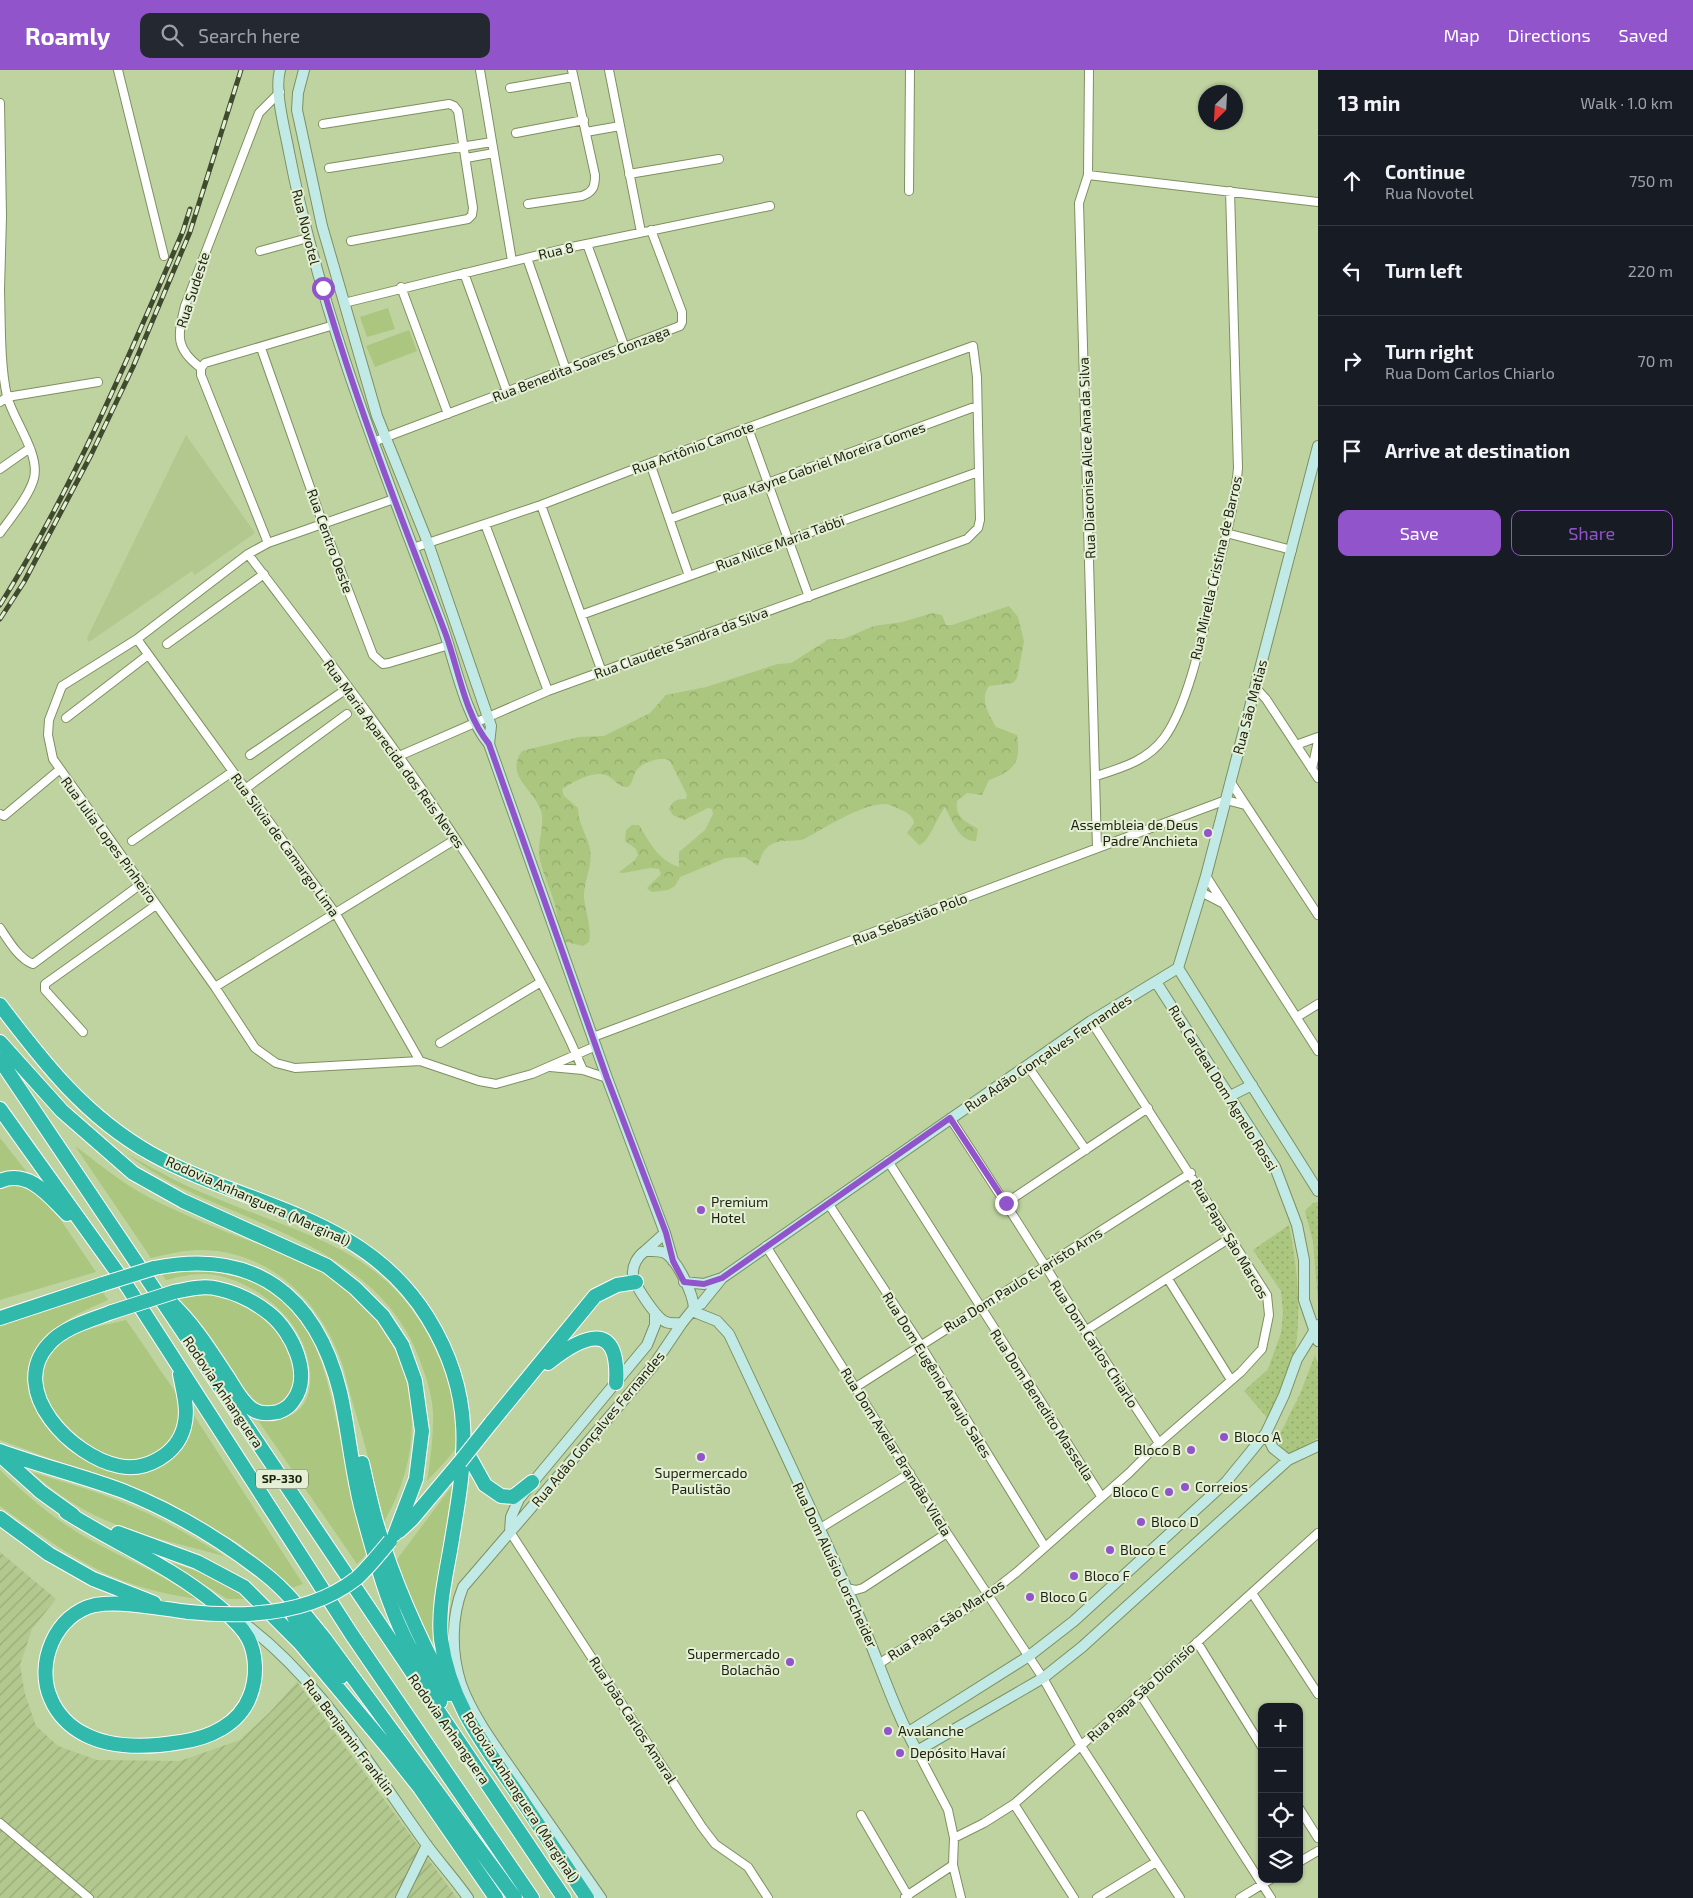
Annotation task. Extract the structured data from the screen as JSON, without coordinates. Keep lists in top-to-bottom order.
{
  "streets": {
    "highway": ["Rodovia Anhanguera (Marginal)", "Rodovia Anhanguera", "SP-330"],
    "street": [
      "Rua Novotel",
      "Rua 8",
      "Rua Sudeste",
      "Rua Benedita Soares Gonzaga",
      "Rua Antônio Camote",
      "Rua Diaconisa Alice Ana da Silva",
      "Rua Kayne Gabriel Moreira Gomes",
      "Rua Centro Oeste",
      "Rua Nilce Maria Tabbi",
      "Rua Mirella Cristina de Barros",
      "Rua Claudete Sandra da Silva",
      "Rua São Matias",
      "Rua Maria Aparecida dos Reis Neves",
      "Rua Julia Lopes Pinheiro",
      "Rua Silvia de Camargo Lima",
      "Rua Sebastião Polo",
      "Rua Adão Gonçalves Fernandes",
      "Rua Cardeal Dom Agnelo Rossi",
      "Rua Papa São Marcos",
      "Rua Dom Paulo Evaristo Arns",
      "Rua Dom Carlos Chiarlo",
      "Rua Dom Eugênio Araujo Sales",
      "Rua Dom Benedito Massella",
      "Rua Dom Avelar Brandão Vilela",
      "Rua Dom Aluísio Lorscheider",
      "Rua Papa São Dionisío",
      "Rua João Carlos Amaral",
      "Rua Benjamin Franklin"
    ]
  },
  "crossings": [
    ["Rua Novotel", "Rua 8"],
    ["Rua Novotel", "Rua Sudeste"],
    ["Rua Novotel", "Rua Benedita Soares Gonzaga"],
    ["Rua Novotel", "Rua Antônio Camote"],
    ["Rua Novotel", "Rua Centro Oeste"],
    ["Rua Novotel", "Rua Claudete Sandra da Silva"],
    ["Rua Novotel", "Rua Julia Lopes Pinheiro"],
    ["Rua Novotel", "Rua Sebastião Polo"],
    ["Rua Novotel", "Rua Adão Gonçalves Fernandes"],
    ["Rua Novotel", "Rua Dom Aluísio Lorscheider"],
    ["Rua 8", "Rua Benedita Soares Gonzaga"],
    ["Rua Sudeste", "Rua Julia Lopes Pinheiro"],
    ["Rua Antônio Camote", "Rua Kayne Gabriel Moreira Gomes"],
    ["Rua Diaconisa Alice Ana da Silva", "Rua Mirella Cristina de Barros"],
    ["Rua Diaconisa Alice Ana da Silva", "Rua Sebastião Polo"],
    ["Rua Centro Oeste", "Rua Julia Lopes Pinheiro"],
    ["Rua Nilce Maria Tabbi", "Rua Claudete Sandra da Silva"],
    ["Rua Claudete Sandra da Silva", "Rua Maria Aparecida dos Reis Neves"],
    ["Rua São Matias", "Rua Sebastião Polo"],
    ["Rua São Matias", "Rua Adão Gonçalves Fernandes"],
    ["Rua São Matias", "Rua Cardeal Dom Agnelo Rossi"],
    ["Rua Maria Aparecida dos Reis Neves", "Rua Julia Lopes Pinheiro"],
    ["Rua Julia Lopes Pinheiro", "Rua Silvia de Camargo Lima"],
    ["Rua Julia Lopes Pinheiro", "Rua Sebastião Polo"],
    ["Rua Adão Gonçalves Fernandes", "Rua Cardeal Dom Agnelo Rossi"],
    ["Rua Adão Gonçalves Fernandes", "Rua Papa São Marcos"],
    ["Rua Adão Gonçalves Fernandes", "Rua Dom Carlos Chiarlo"],
    ["Rua Adão Gonçalves Fernandes", "Rua Dom Eugênio Araujo Sales"],
    ["Rua Adão Gonçalves Fernandes", "Rua Dom Benedito Massella"],
    ["Rua Adão Gonçalves Fernandes", "Rua Dom Avelar Brandão Vilela"],
    ["Rua Adão Gonçalves Fernandes", "Rua Dom Aluísio Lorscheider"],
    ["Rua Adão Gonçalves Fernandes", "Rua João Carlos Amaral"],
    ["Rua Papa São Marcos", "Rua Dom Paulo Evaristo Arns"],
    ["Rua Papa São Marcos", "Rua Dom Carlos Chiarlo"],
    ["Rua Papa São Marcos", "Rua Dom Eugênio Araujo Sales"],
    ["Rua Papa São Marcos", "Rua Dom Benedito Massella"],
    ["Rua Papa São Marcos", "Rua Dom Avelar Brandão Vilela"],
    ["Rua Papa São Marcos", "Rua Dom Aluísio Lorscheider"],
    ["Rua Dom Paulo Evaristo Arns", "Rua Dom Carlos Chiarlo"],
    ["Rua Dom Paulo Evaristo Arns", "Rua Dom Eugênio Araujo Sales"],
    ["Rua Dom Paulo Evaristo Arns", "Rua Dom Benedito Massella"],
    ["Rua Dom Paulo Evaristo Arns", "Rua Dom Avelar Brandão Vilela"],
    ["Rua Dom Avelar Brandão Vilela", "Rua Papa São Dionisío"],
    ["Rua Dom Aluísio Lorscheider", "Rua Papa São Dionisío"]
  ],
  "places": [
    "Assembleia de Deus Padre Anchieta",
    "Premium Hotel",
    "Bloco A",
    "Bloco B",
    "Supermercado Paulistão",
    "Correios",
    "Bloco C",
    "Bloco D",
    "Bloco E",
    "Bloco F",
    "Bloco G",
    "Supermercado Bolachão",
    "Avalanche",
    "Depósito Havaí"
  ],
  "north": "bottom left",
  "page": {
    "header": "Roamly",
    "search": "Search here",
    "nav": ["Map", "Directions", "Saved"],
    "heading": ["13 min", "Walk · 1.0 km"],
    "list": [
      ["Continue", "Rua Novotel", "750 m"],
      ["Turn left", "220 m"],
      ["Turn right", "Rua Dom Carlos Chiarlo", "70 m"],
      "Arrive at destination"
    ],
    "buttons": ["Save", "Share"],
    "map_buttons": ["+", "−"]
  }
}
